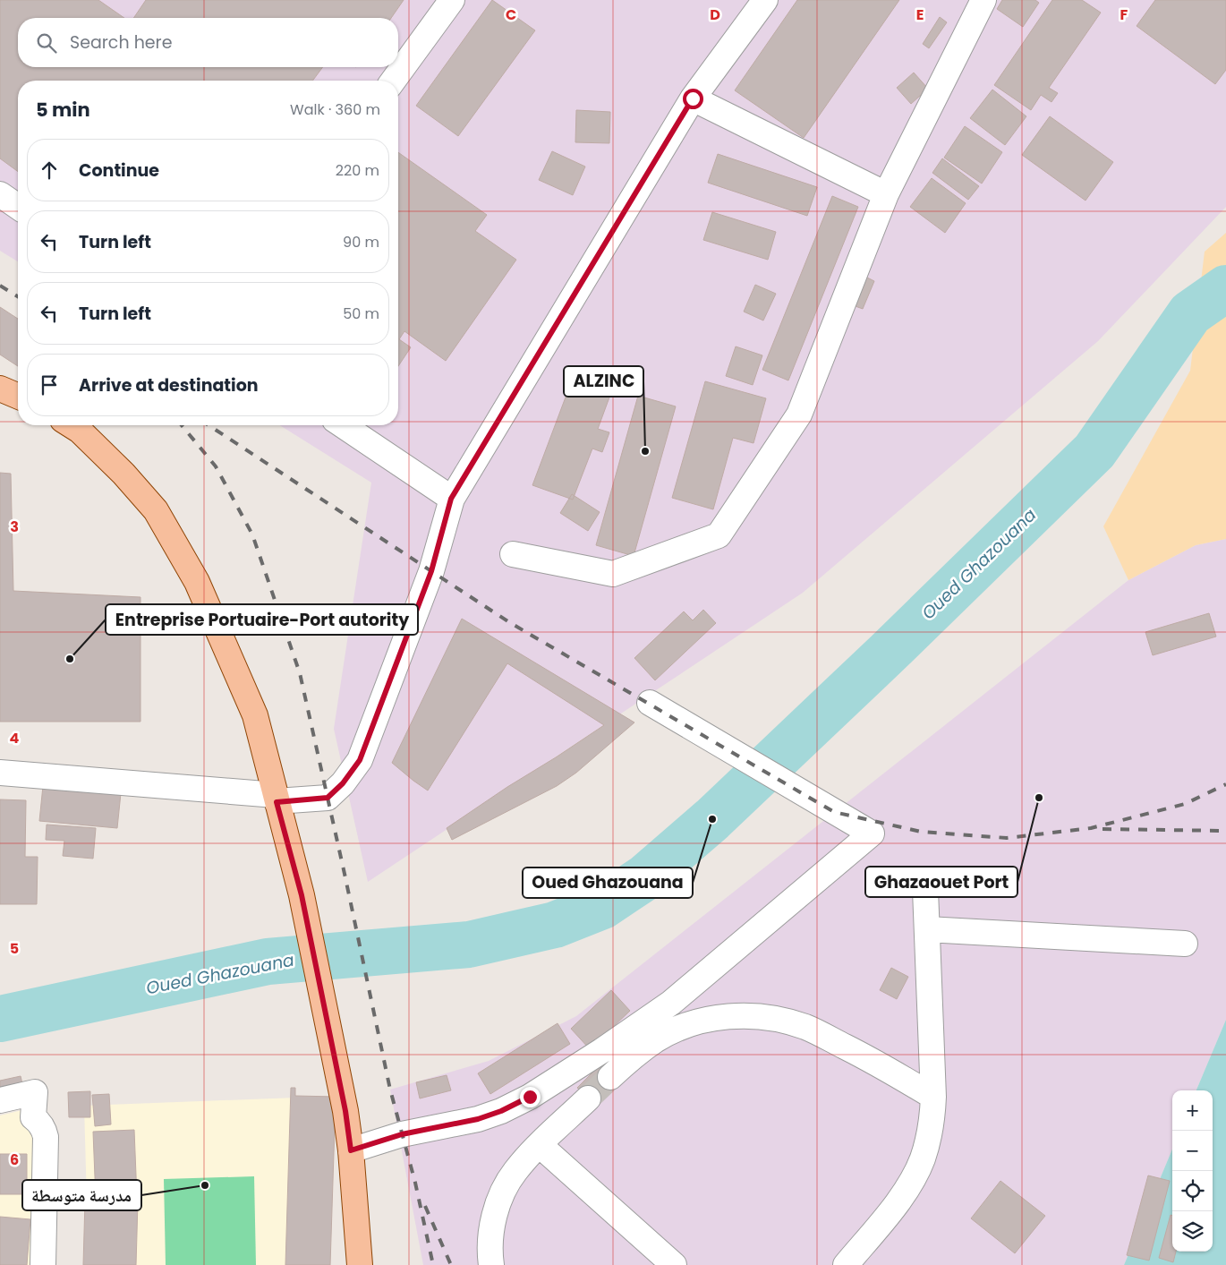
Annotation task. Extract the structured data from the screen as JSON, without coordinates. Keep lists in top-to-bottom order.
{
  "water": ["Oued Ghazouana"],
  "places": [
    "ALZINC",
    "Entreprise Portuaire-Port autority",
    "Ghazaouet Port",
    "Oued Ghazouana",
    "مدرسة متوسطة"
  ],
  "page": {
    "search": "Search here",
    "heading": ["5 min", "Walk · 360 m"],
    "list": [
      ["Continue", "220 m"],
      ["Turn left", "90 m"],
      ["Turn left", "50 m"],
      "Arrive at destination"
    ],
    "map_buttons": ["+", "−"]
  },
  "grid": {
    "columns": [
      "C",
      "D",
      "E",
      "F"
    ],
    "rows": [
      "3",
      "4",
      "5",
      "6"
    ]
  }
}
